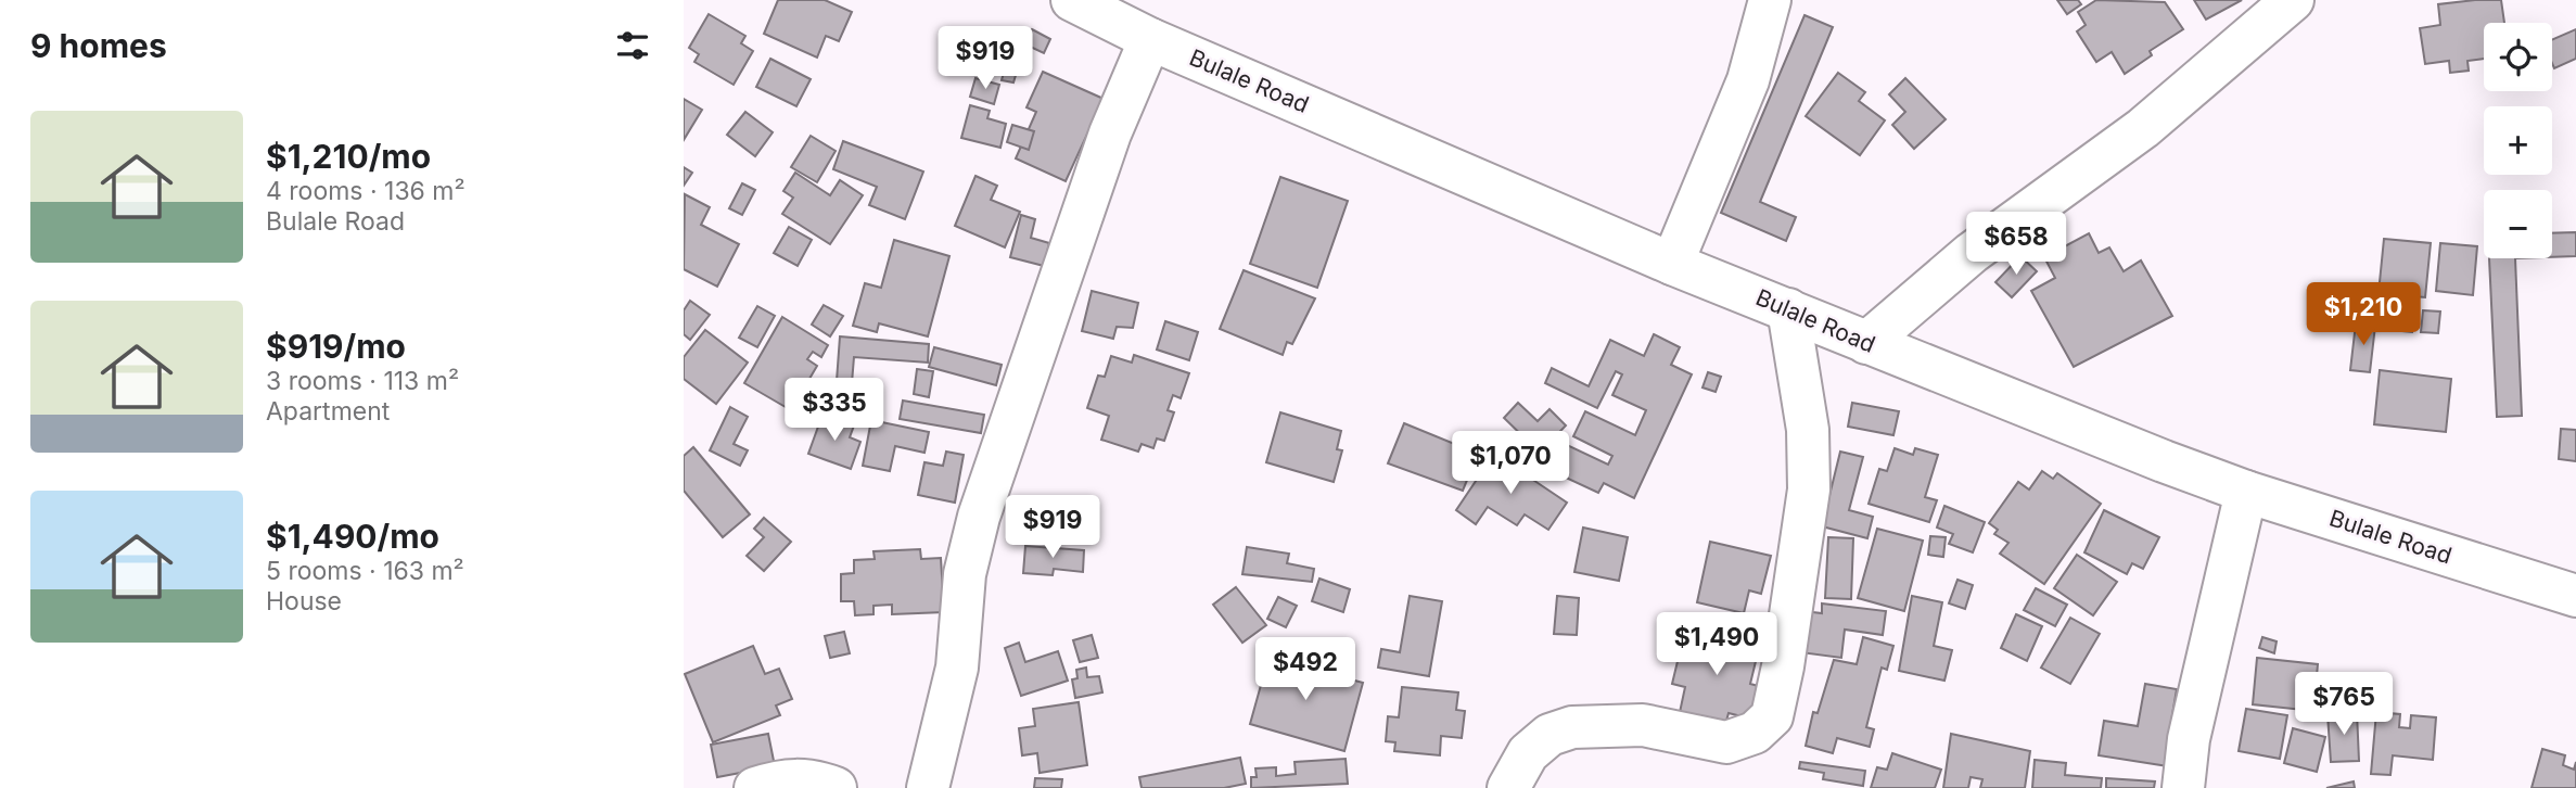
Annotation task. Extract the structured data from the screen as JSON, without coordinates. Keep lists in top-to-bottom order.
{
  "streets": {
    "street": ["Bulale Road"]
  },
  "page": {
    "heading": "9 homes",
    "map_buttons": ["+", "−"],
    "price": [
      "$919",
      "$658",
      "$1,210",
      "$335",
      "$1,070",
      "$919",
      "$1,490",
      "$492",
      "$765"
    ],
    "list": [
      {
        "name": "$1,210/mo",
        "note": "4 rooms · 136 m² · Bulale Road"
      },
      {
        "name": "$919/mo",
        "note": "3 rooms · 113 m² · Apartment"
      },
      {
        "name": "$1,490/mo",
        "note": "5 rooms · 163 m² · House"
      }
    ]
  }
}
